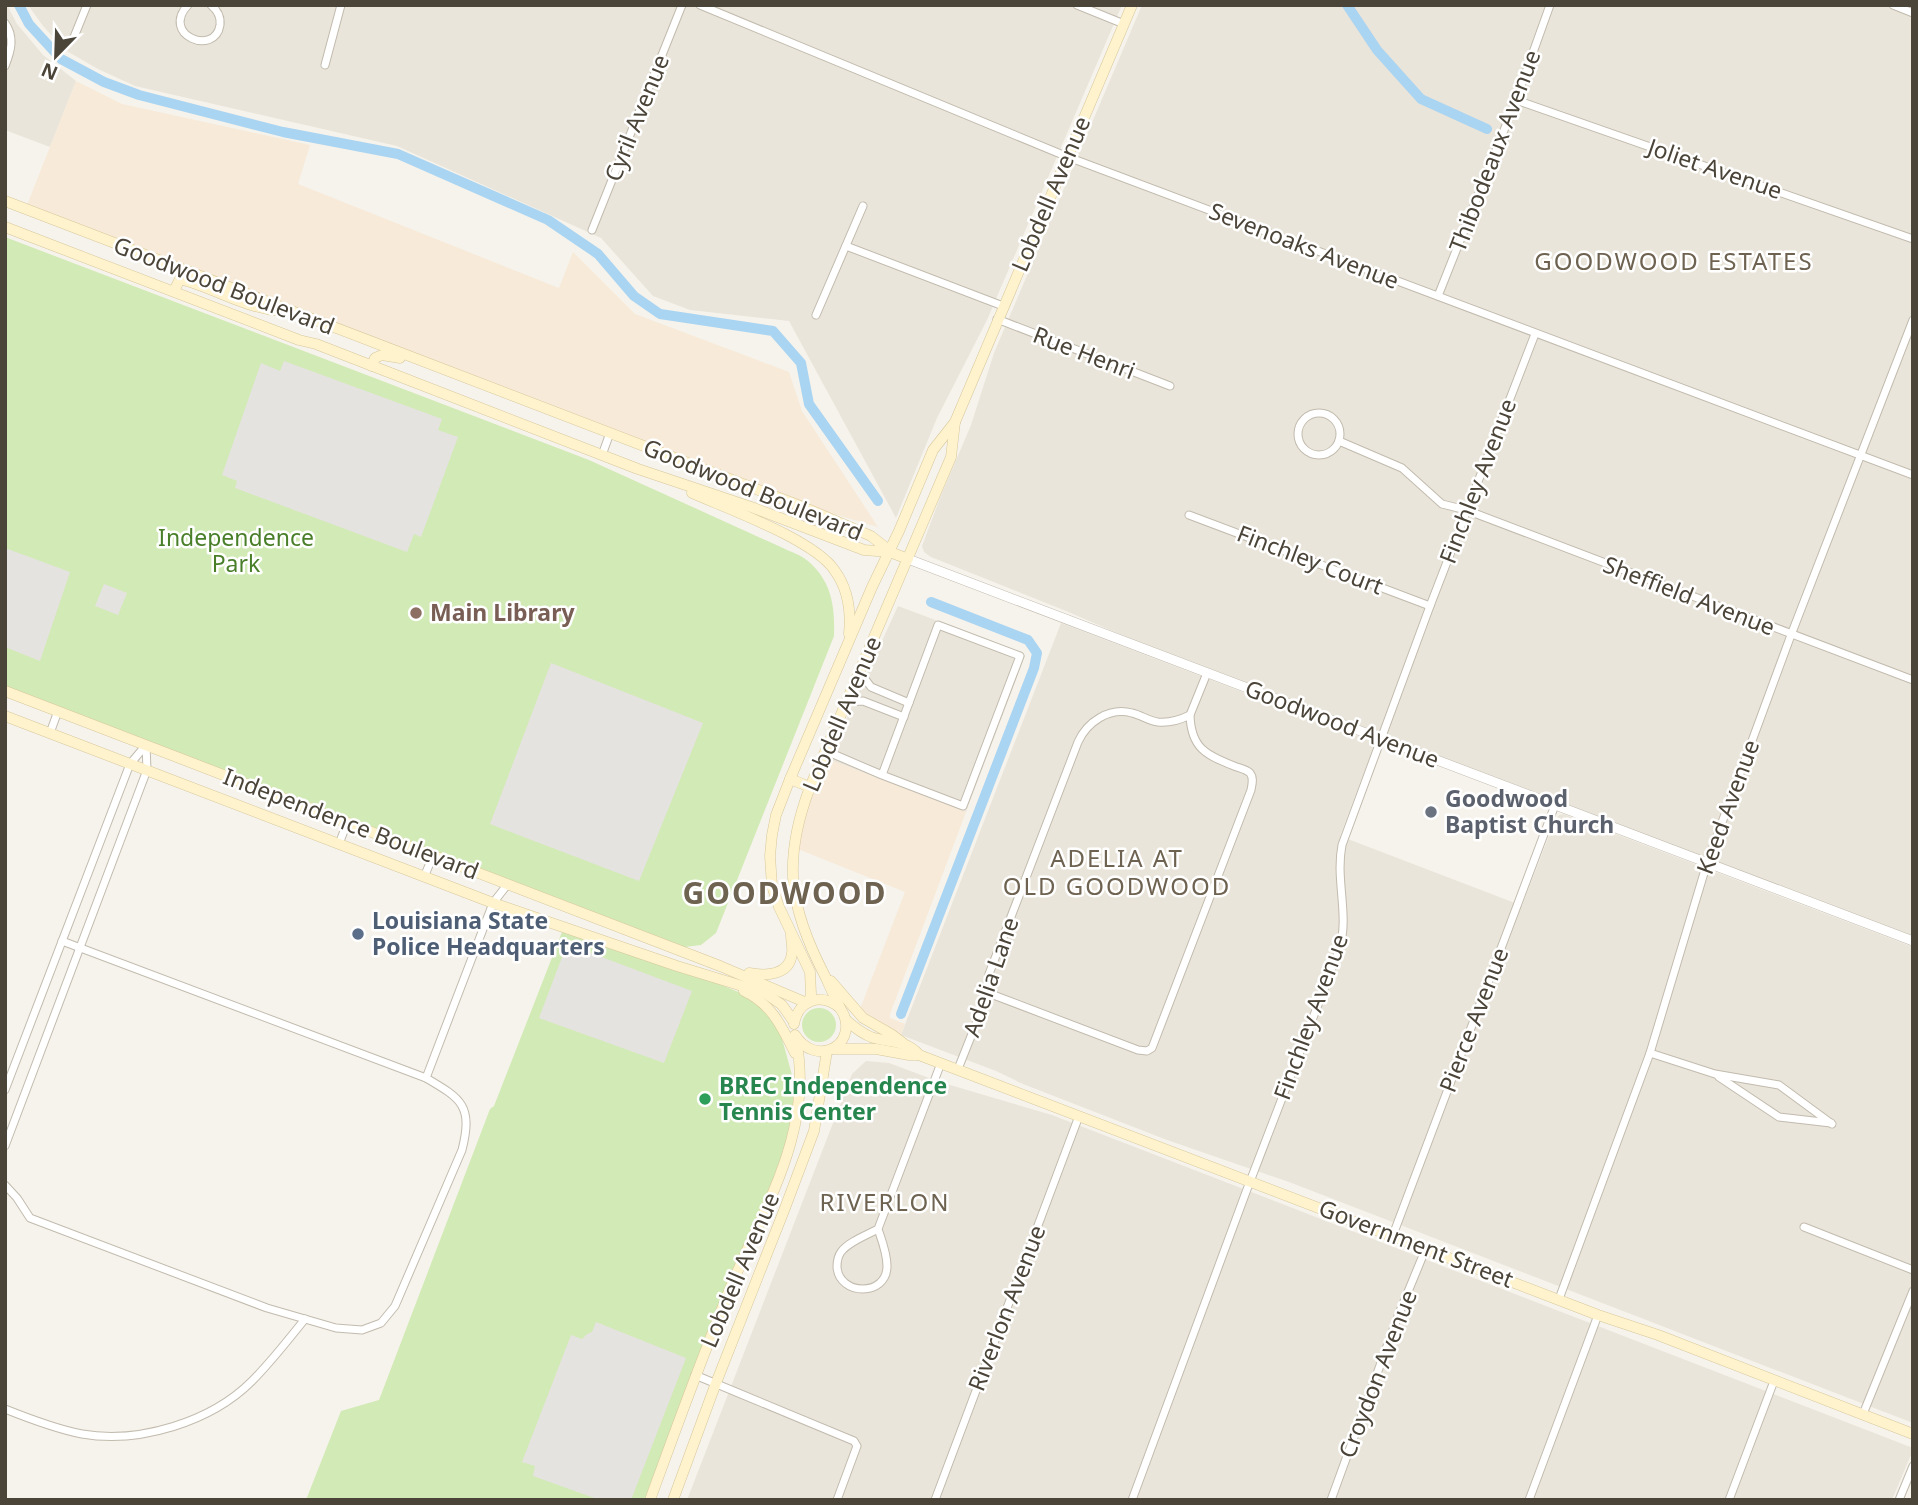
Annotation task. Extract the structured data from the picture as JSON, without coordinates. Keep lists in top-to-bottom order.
{
  "streets": {
    "main road": [
      "Lobdell Avenue",
      "Goodwood Boulevard",
      "Goodwood Avenue",
      "Independence Boulevard",
      "Government Street"
    ],
    "street": [
      "Cyril Avenue",
      "Thibodeaux Avenue",
      "Joliet Avenue",
      "Sevenoaks Avenue",
      "Rue Henri",
      "Finchley Avenue",
      "Finchley Court",
      "Sheffield Avenue",
      "Keed Avenue",
      "Adelia Lane",
      "Pierce Avenue",
      "Riverlon Avenue",
      "Croydon Avenue"
    ]
  },
  "crossings": [
    ["Thibodeaux Avenue", "Joliet Avenue"],
    ["Thibodeaux Avenue", "Sevenoaks Avenue"],
    ["Lobdell Avenue", "Sevenoaks Avenue"],
    ["Lobdell Avenue", "Goodwood Boulevard"],
    ["Lobdell Avenue", "Rue Henri"],
    ["Lobdell Avenue", "Goodwood Avenue"],
    ["Lobdell Avenue", "Government Street"],
    ["Sevenoaks Avenue", "Finchley Avenue"],
    ["Sevenoaks Avenue", "Keed Avenue"],
    ["Goodwood Boulevard", "Goodwood Avenue"],
    ["Finchley Avenue", "Finchley Court"],
    ["Finchley Avenue", "Sheffield Avenue"],
    ["Finchley Avenue", "Goodwood Avenue"],
    ["Finchley Avenue", "Government Street"],
    ["Sheffield Avenue", "Keed Avenue"],
    ["Goodwood Avenue", "Keed Avenue"],
    ["Goodwood Avenue", "Pierce Avenue"],
    ["Keed Avenue", "Government Street"],
    ["Adelia Lane", "Government Street"],
    ["Pierce Avenue", "Government Street"],
    ["Government Street", "Riverlon Avenue"],
    ["Government Street", "Croydon Avenue"]
  ],
  "districts": [
    "GOODWOOD ESTATES",
    "ADELIA AT OLD GOODWOOD",
    "GOODWOOD",
    "RIVERLON"
  ],
  "parks": ["Independence Park"],
  "places": [
    "Main Library",
    "Goodwood Baptist Church",
    "Louisiana State Police Headquarters",
    "BREC Independence Tennis Center"
  ],
  "north": "bottom left"
}
